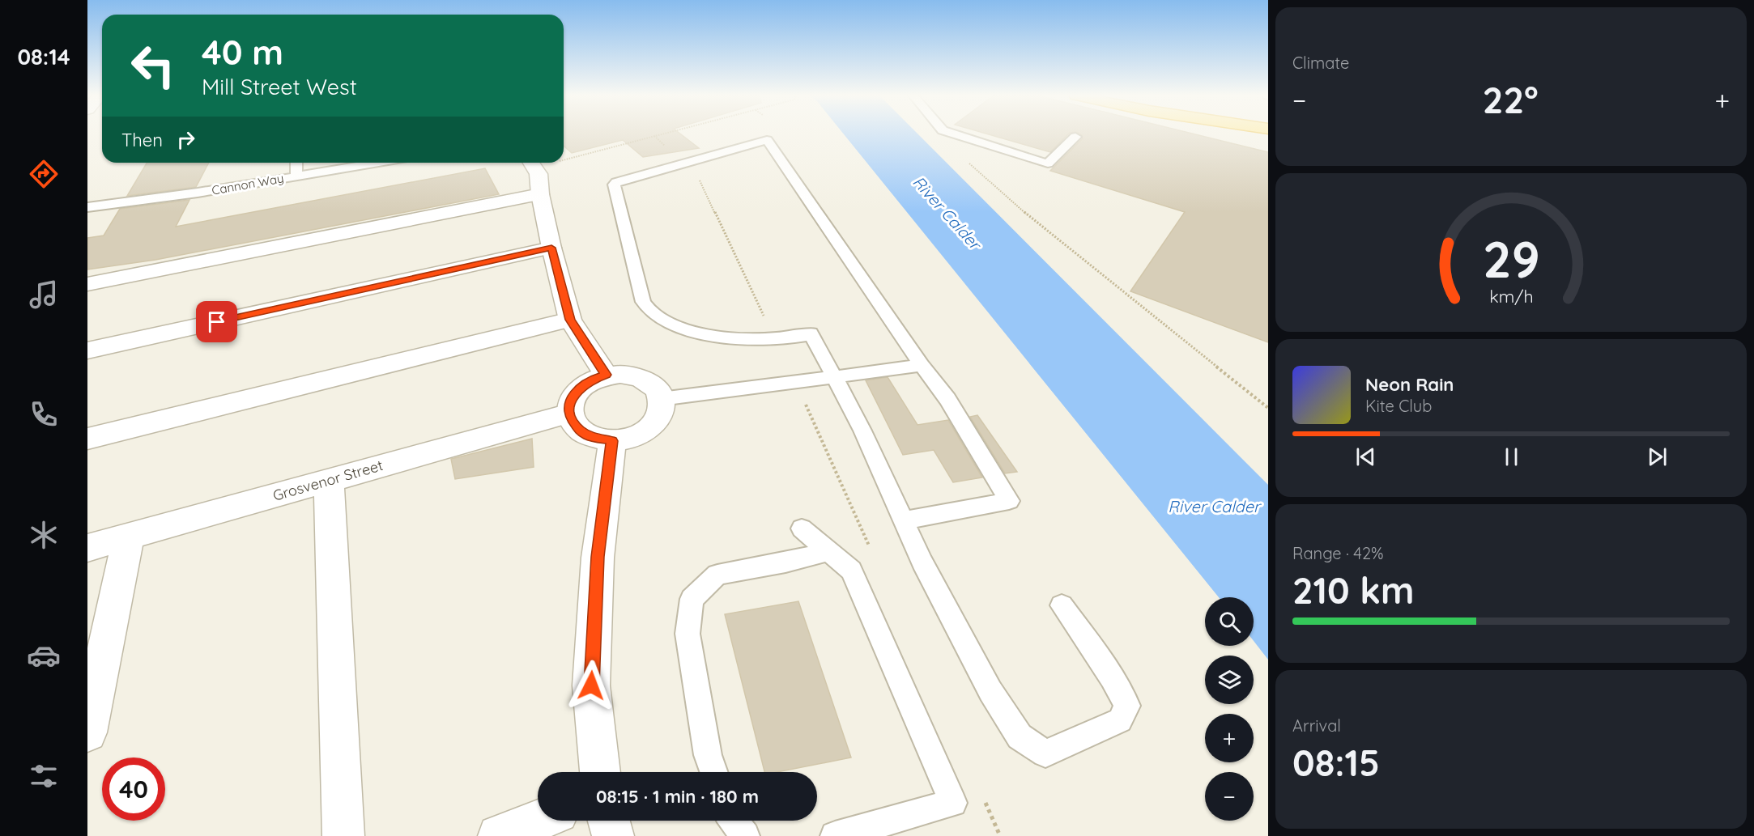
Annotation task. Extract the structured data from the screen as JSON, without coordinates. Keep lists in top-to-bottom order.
{
  "streets": {
    "street": ["Grosvenor Street"],
    "lane": ["Cannon Way"]
  },
  "water": ["River Calder"],
  "page": {
    "tabs": "08:14",
    "tile": [
      "Climate",
      ["Range · 42%", "210 km"],
      ["Arrival", "08:15"]
    ],
    "turn": ["40 m", "Mill Street West"],
    "heat": ["−", "22°", "+"],
    "then": "Then",
    "song": ["Neon Rain", "Kite Club"],
    "map_buttons": ["+", "−"],
    "limit": "40",
    "trip": "08:15 · 1 min · 180 m",
    "gauge": ["29", "km/h"]
  }
}
